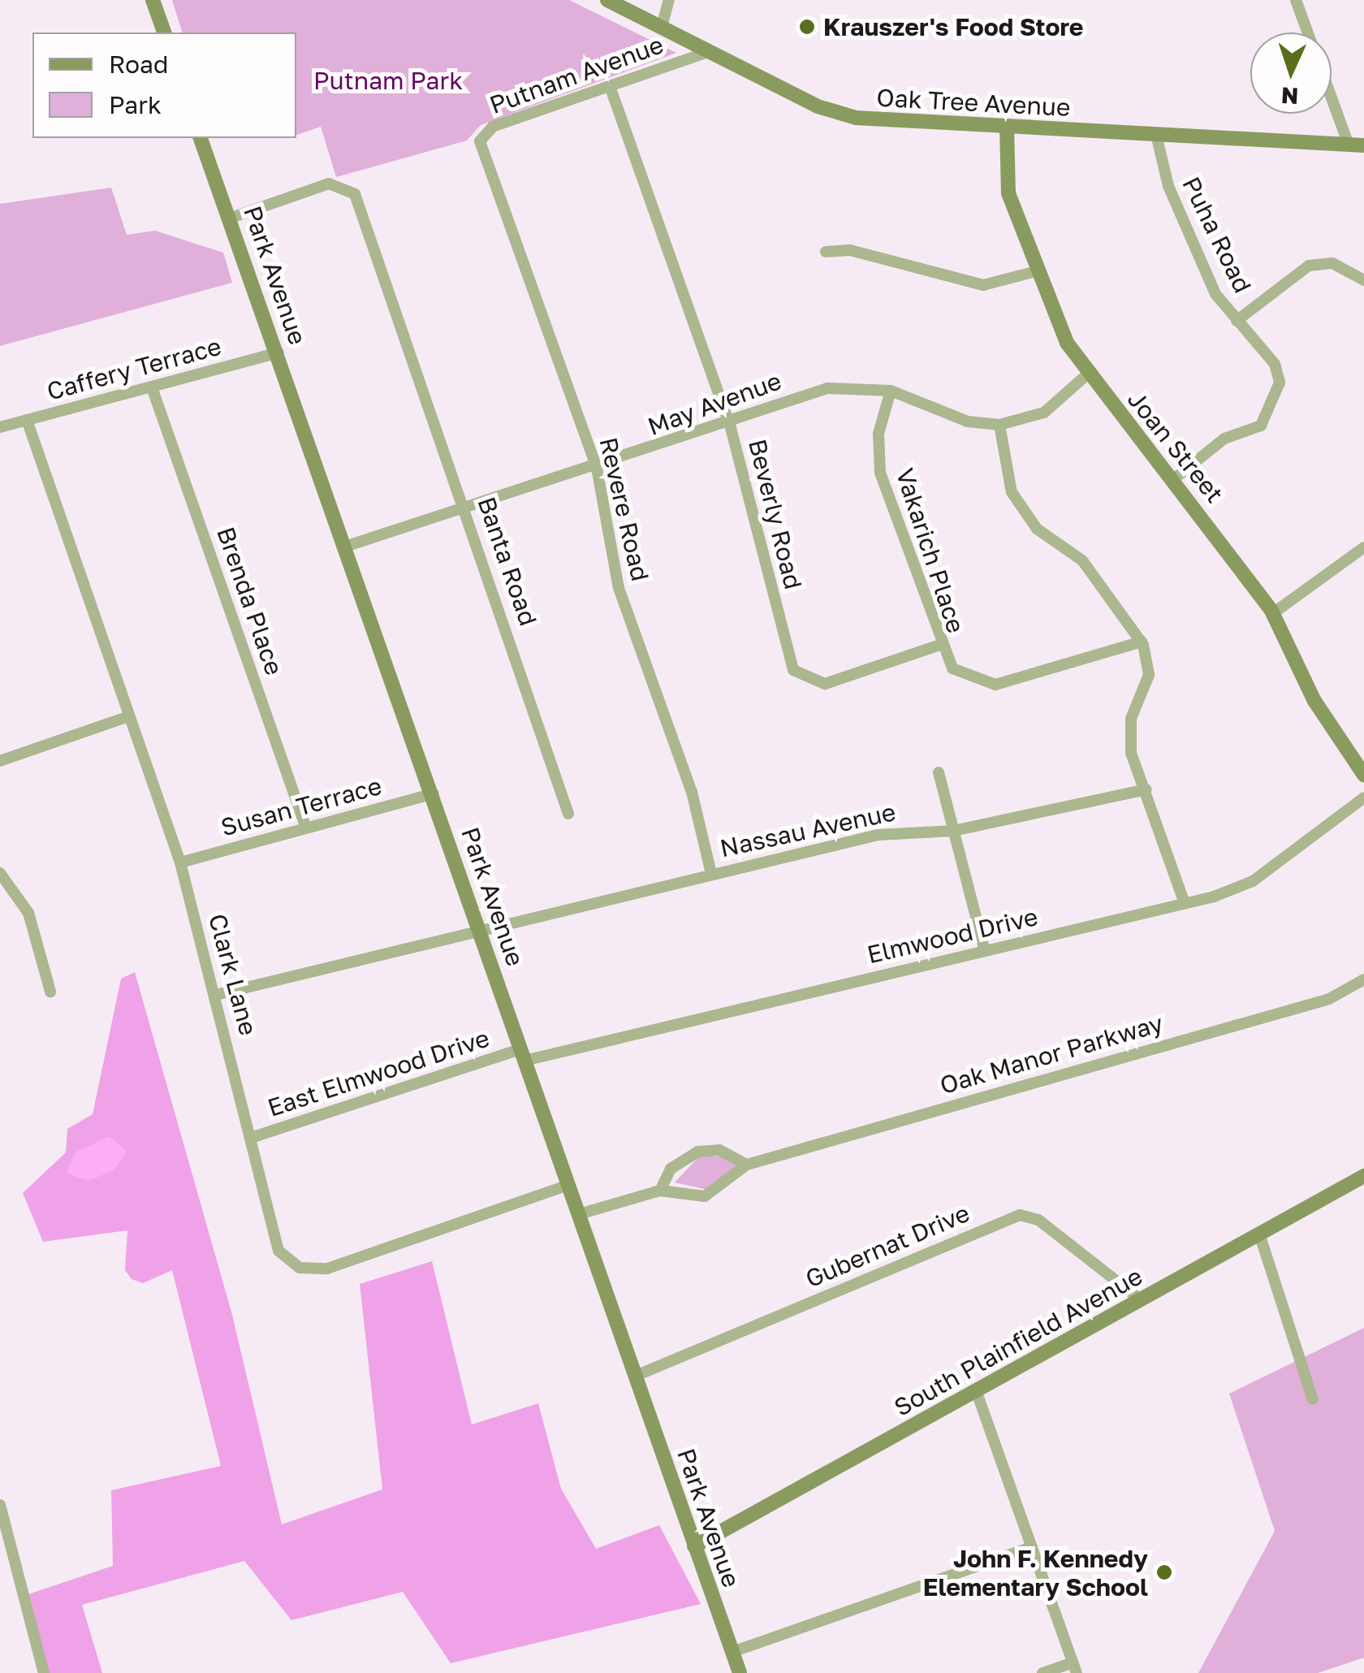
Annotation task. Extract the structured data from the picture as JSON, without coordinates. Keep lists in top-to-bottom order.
{
  "streets": {
    "street": [
      "Putnam Avenue",
      "Oak Tree Avenue",
      "Puha Road",
      "Park Avenue",
      "Caffery Terrace",
      "May Avenue",
      "Joan Street",
      "Revere Road",
      "Beverly Road",
      "Vakarich Place",
      "Banta Road",
      "Brenda Place",
      "Susan Terrace",
      "Nassau Avenue",
      "Elmwood Drive",
      "Clark Lane",
      "Oak Manor Parkway",
      "East Elmwood Drive",
      "Gubernat Drive",
      "South Plainfield Avenue"
    ]
  },
  "crossings": [
    ["Putnam Avenue", "Oak Tree Avenue"],
    ["Putnam Avenue", "Revere Road"],
    ["Putnam Avenue", "Beverly Road"],
    ["Oak Tree Avenue", "Puha Road"],
    ["Oak Tree Avenue", "Joan Street"],
    ["Puha Road", "Joan Street"],
    ["Park Avenue", "Caffery Terrace"],
    ["Park Avenue", "May Avenue"],
    ["Park Avenue", "Banta Road"],
    ["Park Avenue", "Susan Terrace"],
    ["Park Avenue", "Nassau Avenue"],
    ["Park Avenue", "Elmwood Drive"],
    ["Park Avenue", "Clark Lane"],
    ["Park Avenue", "Oak Manor Parkway"],
    ["Park Avenue", "East Elmwood Drive"],
    ["Park Avenue", "Gubernat Drive"],
    ["Park Avenue", "South Plainfield Avenue"],
    ["Caffery Terrace", "Brenda Place"],
    ["Caffery Terrace", "Clark Lane"],
    ["May Avenue", "Joan Street"],
    ["May Avenue", "Revere Road"],
    ["May Avenue", "Beverly Road"],
    ["May Avenue", "Vakarich Place"],
    ["May Avenue", "Banta Road"],
    ["Revere Road", "Nassau Avenue"],
    ["Beverly Road", "Vakarich Place"],
    ["Brenda Place", "Susan Terrace"],
    ["Susan Terrace", "Clark Lane"],
    ["Nassau Avenue", "Clark Lane"],
    ["Elmwood Drive", "East Elmwood Drive"],
    ["Clark Lane", "East Elmwood Drive"],
    ["Gubernat Drive", "South Plainfield Avenue"]
  ],
  "parks": ["Putnam Park"],
  "places": ["Krauszer's Food Store", "John F. Kennedy Elementary School"],
  "legend": ["Road", "Park"],
  "north": "bottom"
}
